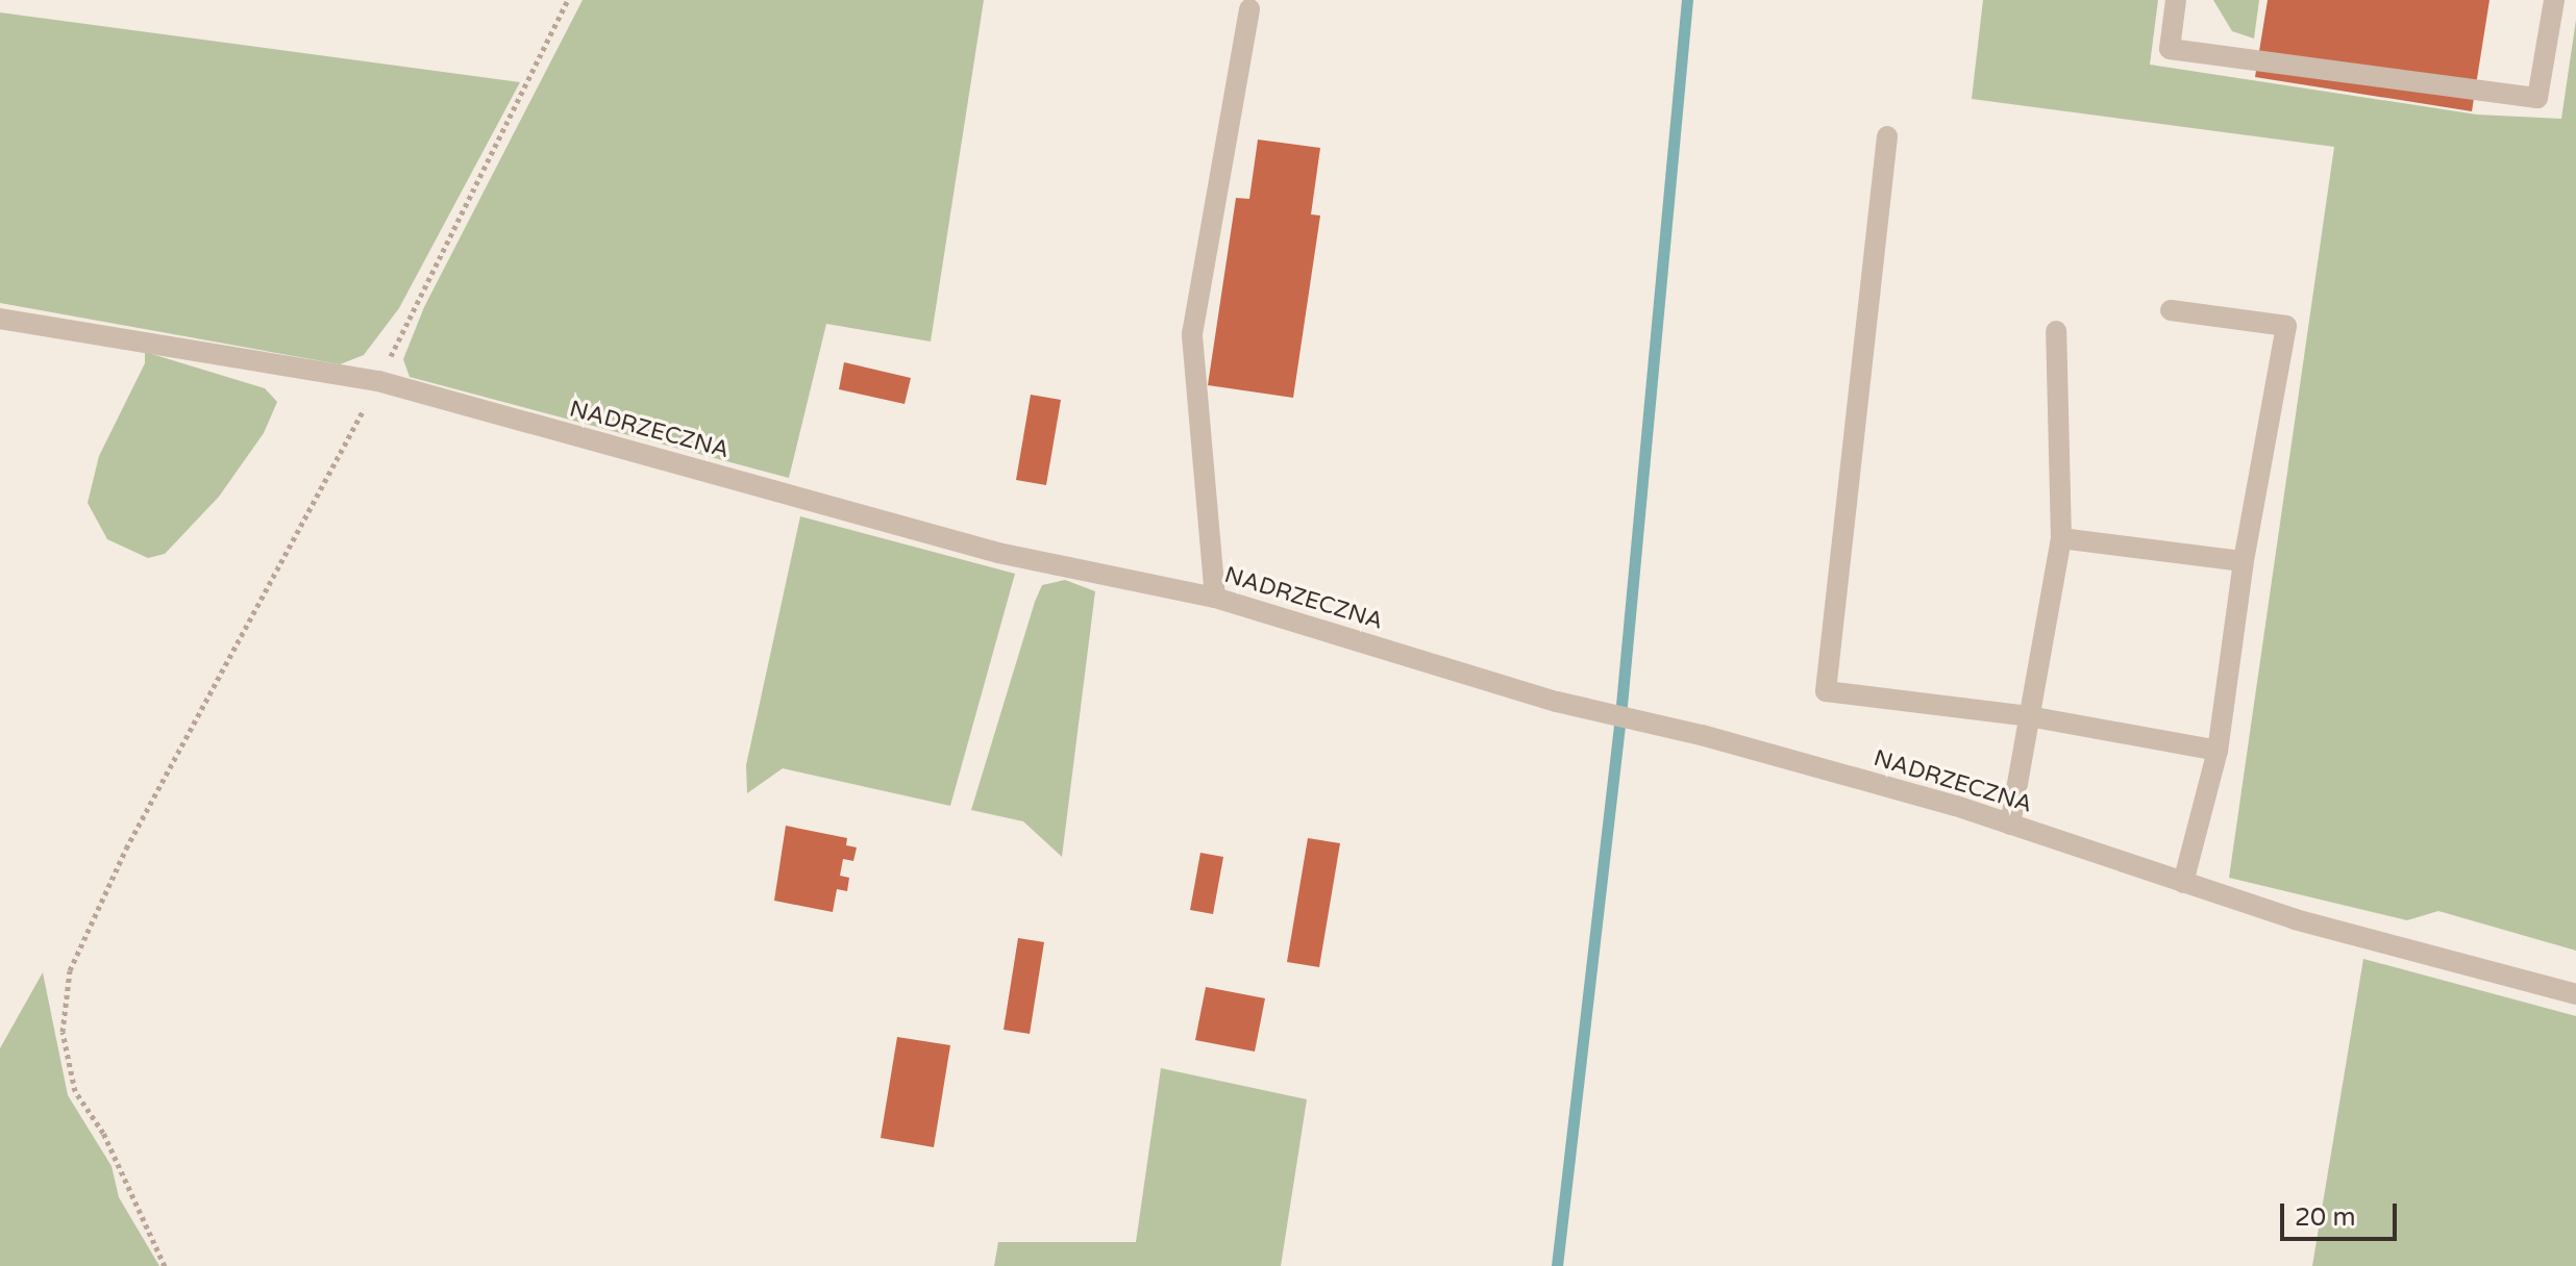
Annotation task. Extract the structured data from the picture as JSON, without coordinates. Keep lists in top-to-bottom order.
{
  "streets": {
    "street": ["NADRZECZNA"]
  },
  "scale_bar": "20 m"
}
